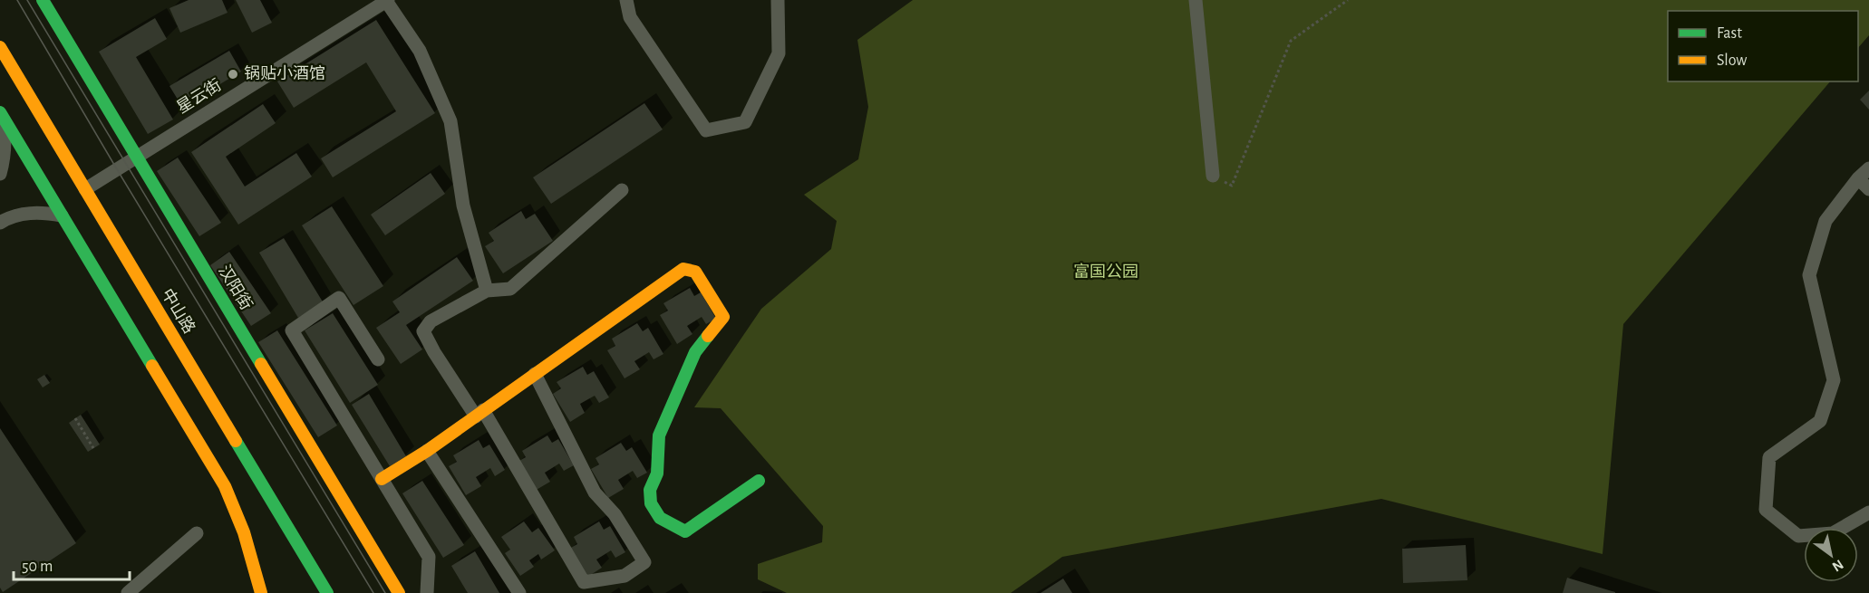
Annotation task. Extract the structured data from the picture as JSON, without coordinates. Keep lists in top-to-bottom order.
{
  "streets": {
    "main road": ["汉阳街", "中山路"],
    "street": ["星云街"]
  },
  "crossings": [
    ["星云街", "汉阳街"],
    ["星云街", "中山路"]
  ],
  "parks": ["富国公园"],
  "places": ["锅贴小酒馆"],
  "legend": ["Fast", "Slow"],
  "scale_bar": "50 m",
  "north": "bottom right"
}
